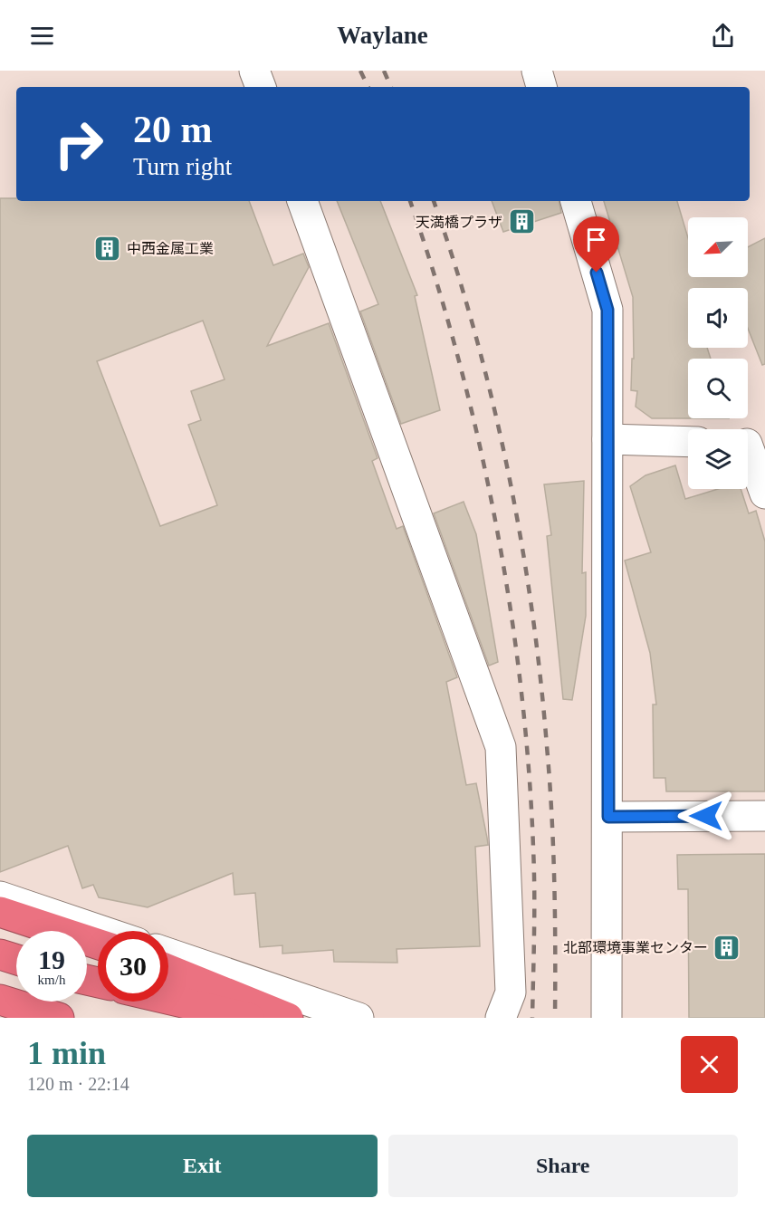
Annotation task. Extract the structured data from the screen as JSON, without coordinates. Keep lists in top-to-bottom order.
{
  "places": {
    "building": ["天満橋プラザ", "中西金属工業", "北部環境事業センター"]
  },
  "north": "bottom left",
  "page": {
    "header": "Waylane",
    "turn": ["20 m", "Turn right"],
    "speed": "19 km/h",
    "limit": "30",
    "heading": ["1 min", "120 m · 22:14"],
    "buttons": ["Exit", "Share"]
  }
}
